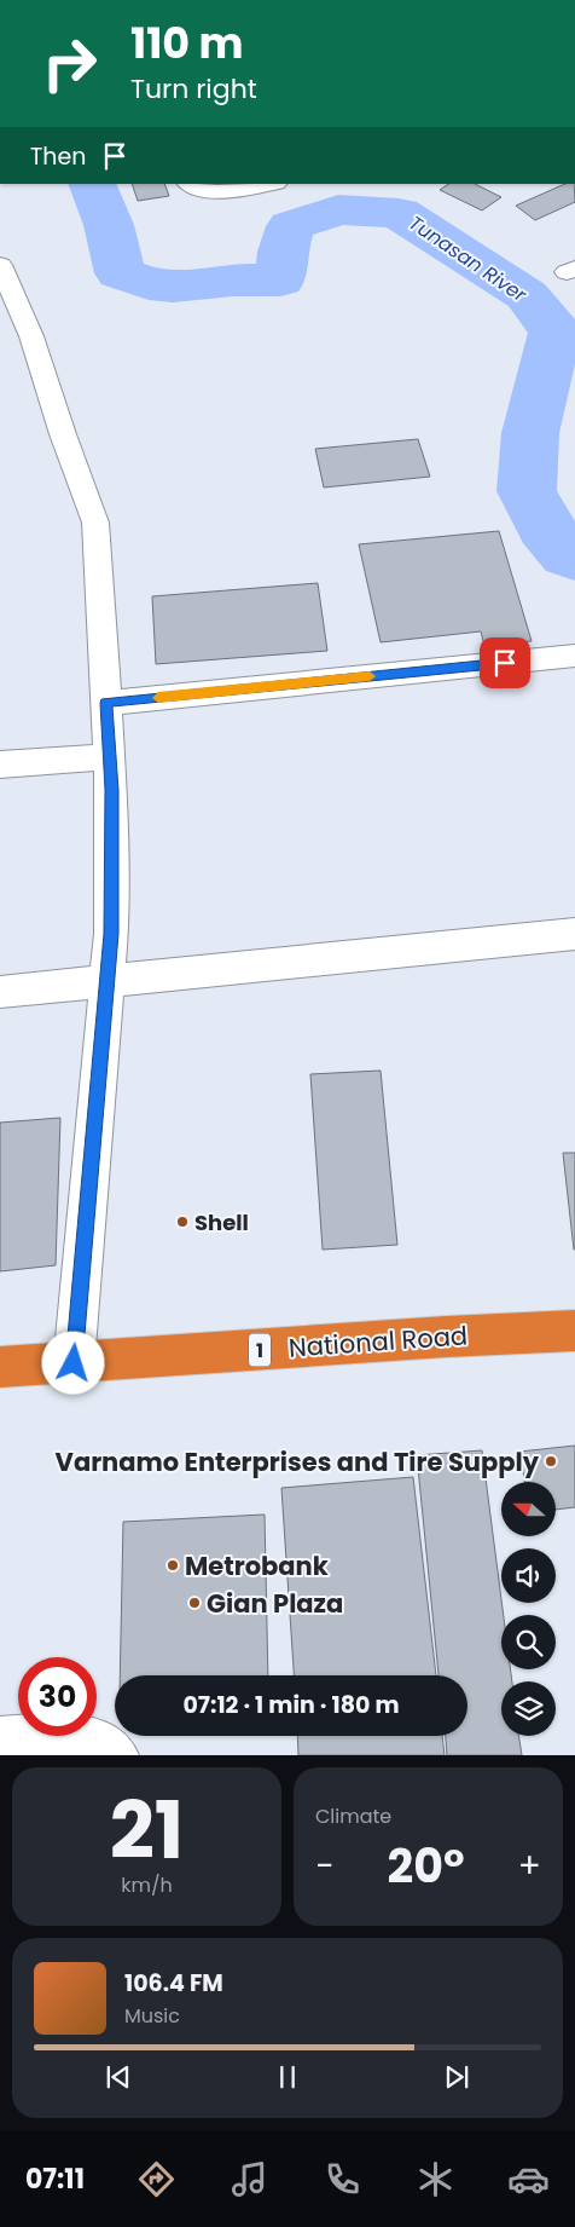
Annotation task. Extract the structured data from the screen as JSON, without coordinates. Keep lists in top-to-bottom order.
{
  "streets": {
    "highway": ["National Road", "1"]
  },
  "water": ["Tunasan River"],
  "places": [
    "Shell",
    "Varnamo Enterprises and Tire Supply",
    "Metrobank",
    "Gian Plaza"
  ],
  "north": "left",
  "page": {
    "turn": ["110 m", "Turn right"],
    "then": "Then",
    "limit": "30",
    "trip": "07:12 · 1 min · 180 m",
    "tile": [
      ["21", "km/h"],
      "Climate"
    ],
    "heat": ["−", "20°", "+"],
    "song": ["106.4 FM", "Music"],
    "tabs": "07:11"
  }
}
